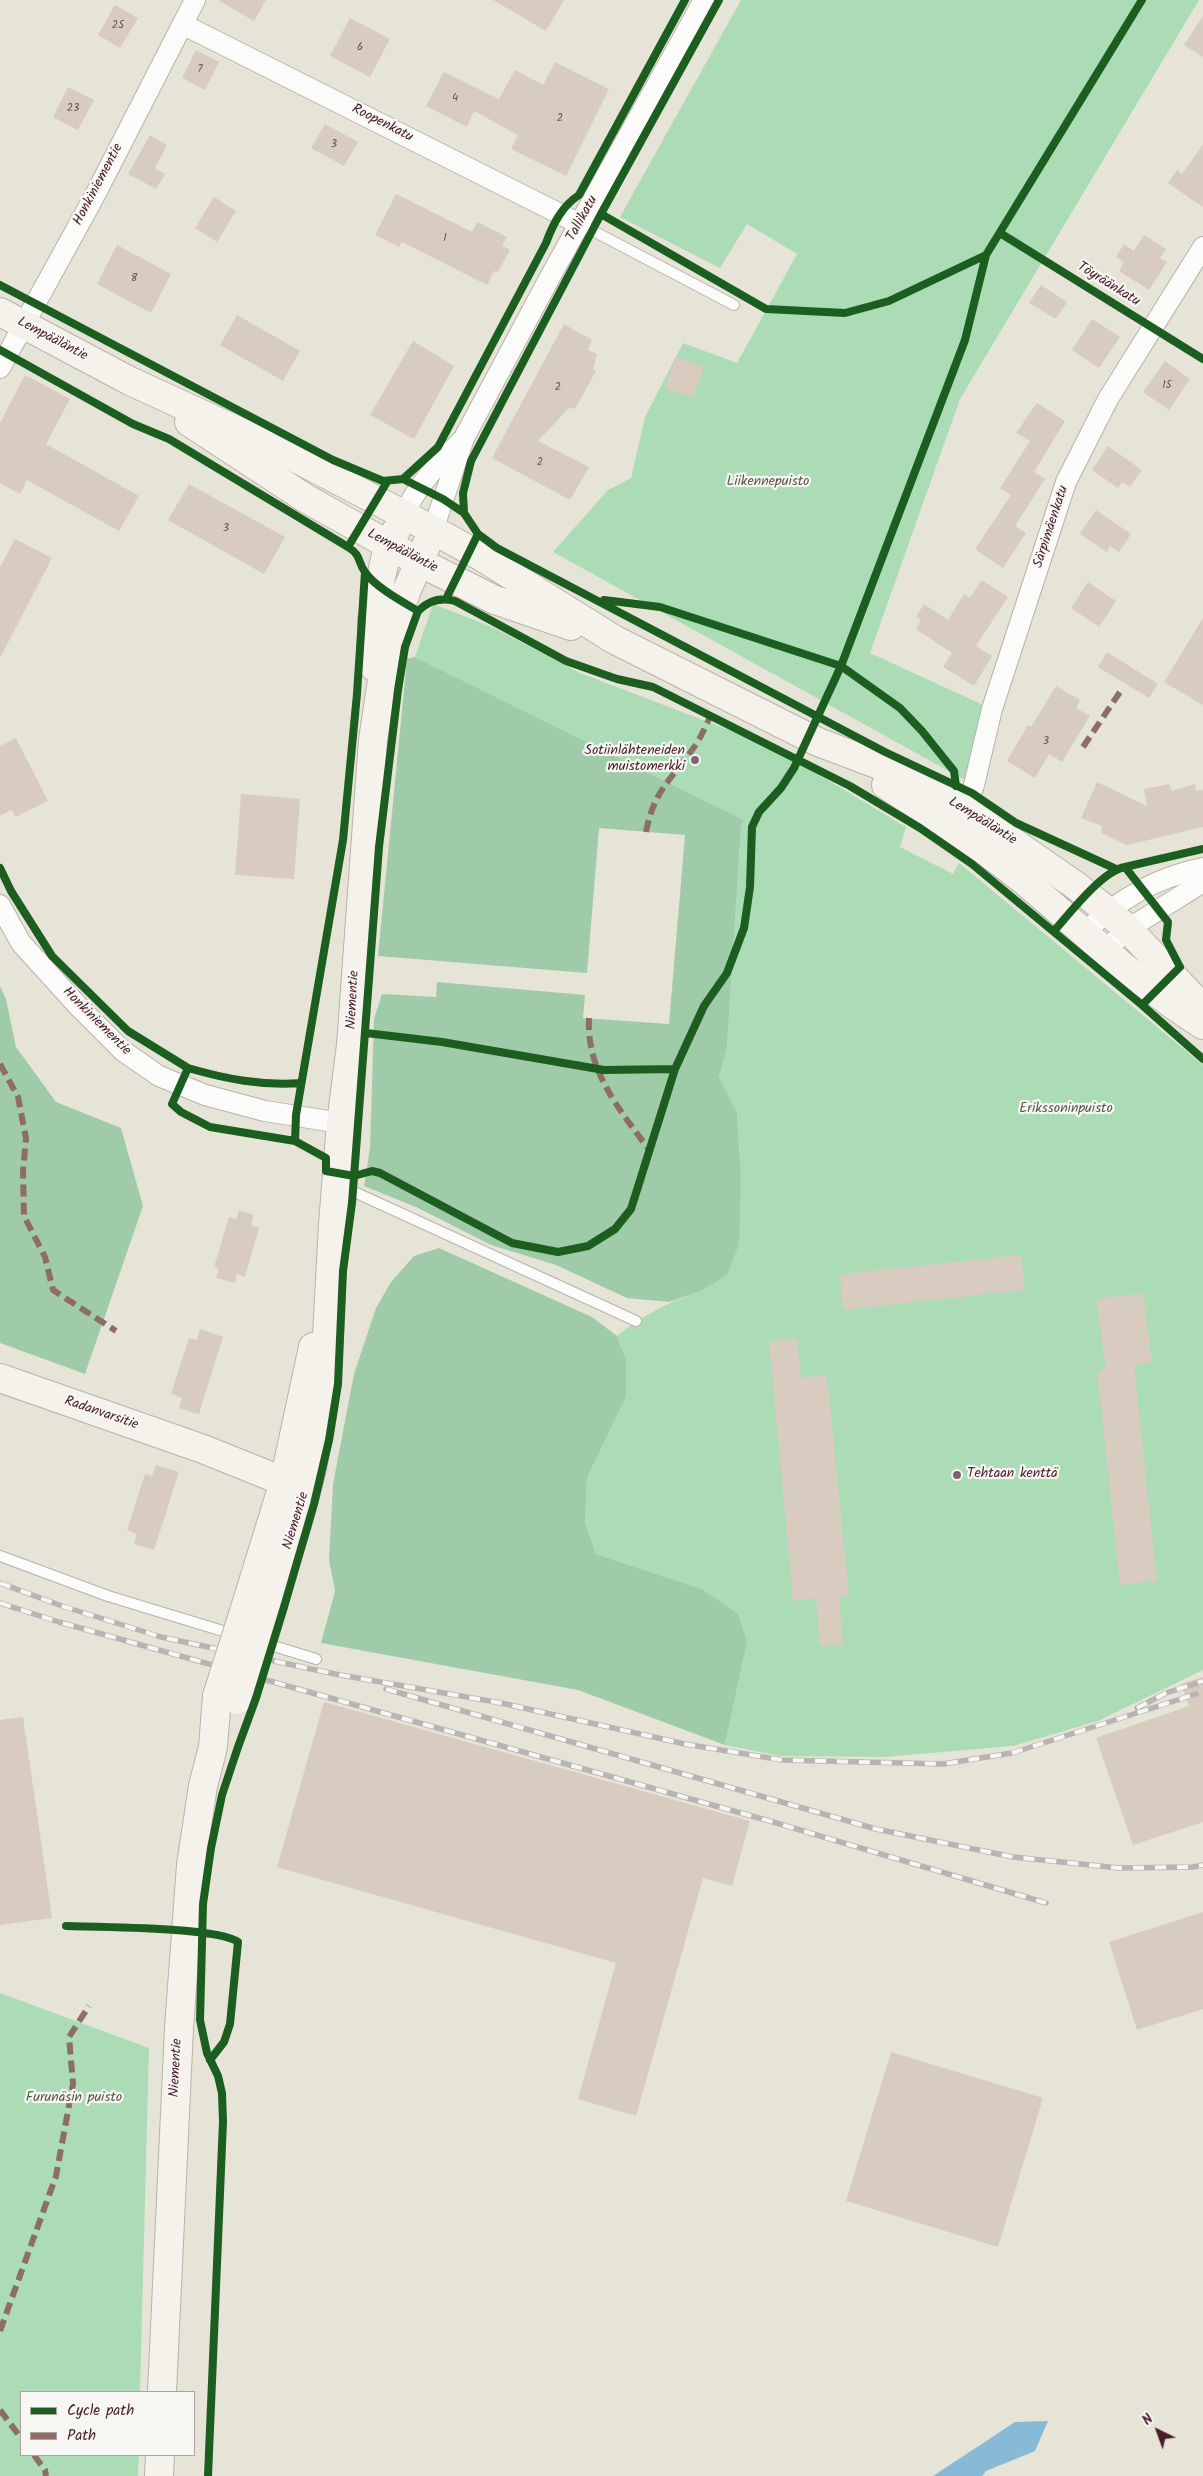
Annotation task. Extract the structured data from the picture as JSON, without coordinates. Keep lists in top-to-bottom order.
{
  "streets": {
    "main road": ["Lempääläntie", "Niementie", "Radanvarsitie"],
    "street": [
      "Roopenkatu",
      "Honkiniementie",
      "Tallikatu",
      "Särpimäenkatu"
    ],
    "cycle path": ["Töyräänkatu"]
  },
  "crossings": [
    ["Roopenkatu", "Honkiniementie"],
    ["Roopenkatu", "Tallikatu"],
    ["Honkiniementie", "Lempääläntie"],
    ["Honkiniementie", "Niementie"],
    ["Tallikatu", "Lempääläntie"],
    ["Tallikatu", "Niementie"],
    ["Lempääläntie", "Särpimäenkatu"],
    ["Lempääläntie", "Niementie"],
    ["Niementie", "Radanvarsitie"]
  ],
  "parks": ["Liikennepuisto", "Erikssoninpuisto", "Furunäsin puisto"],
  "places": ["Sotiinlähteneiden muistomerkki", "Tehtaan kenttä"],
  "house_numbers": [
    "25",
    "6",
    "7",
    "4",
    "23",
    "2",
    "3",
    "1",
    "8",
    "15",
    "2",
    "2",
    "3",
    "3"
  ],
  "legend": ["Cycle path", "Path"],
  "north": "top left"
}
